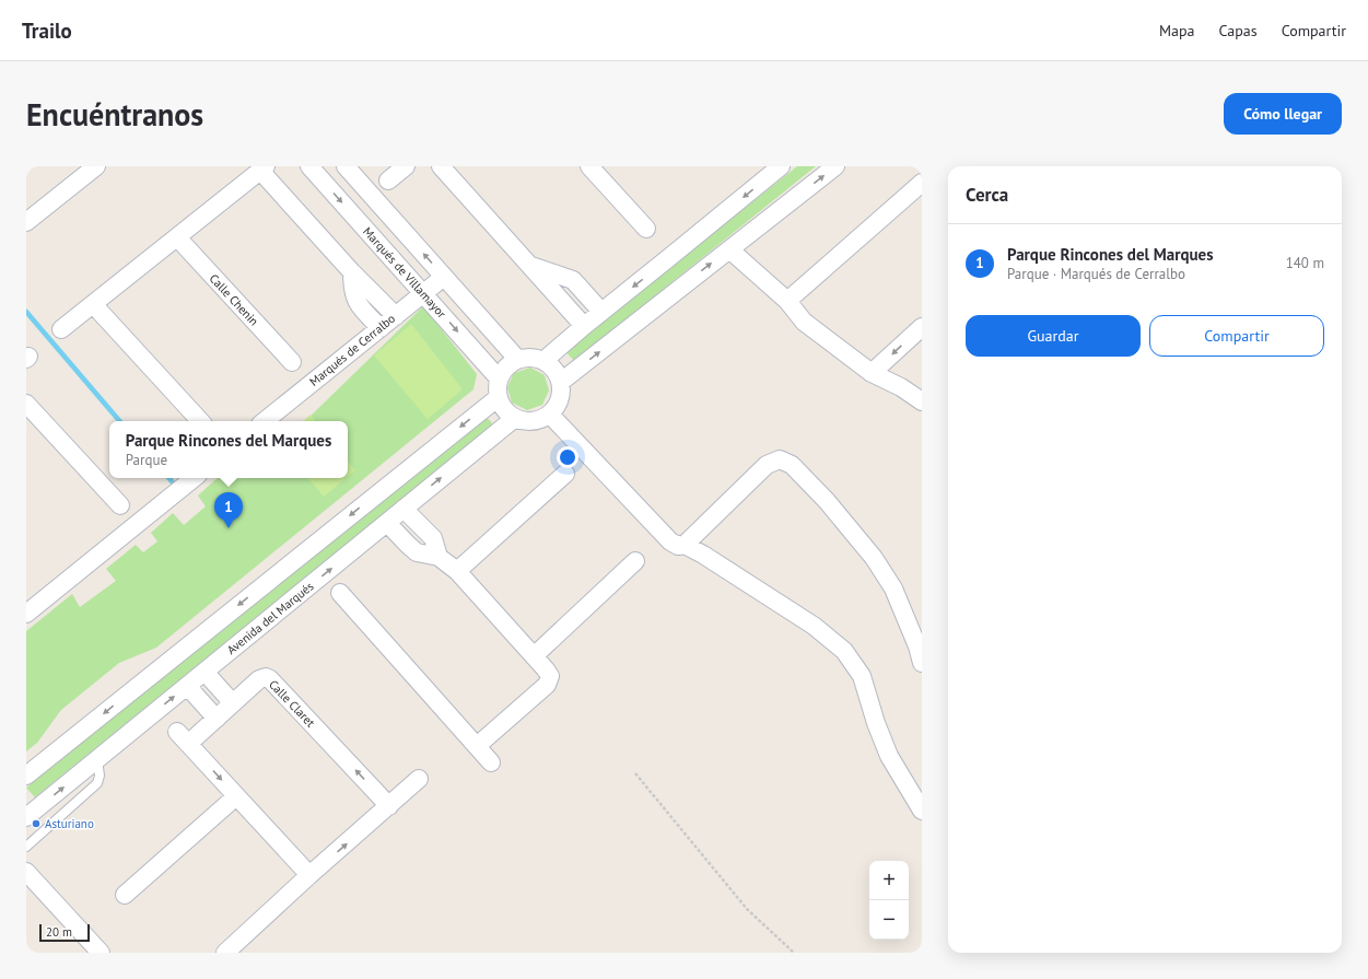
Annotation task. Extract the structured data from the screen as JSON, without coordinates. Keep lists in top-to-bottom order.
{
  "streets": {
    "street": [
      "Marqués de Villamayor",
      "Calle Chenin",
      "Marqués de Cerralbo",
      "Avenida del Marqués",
      "Calle Claret"
    ]
  },
  "crossings": [
    ["Marqués de Villamayor", "Marqués de Cerralbo"],
    ["Marqués de Villamayor", "Avenida del Marqués"]
  ],
  "places": ["Asturiano"],
  "scale_bar": "20 m",
  "page": {
    "header": "Trailo",
    "nav": ["Mapa", "Capas", "Compartir"],
    "buttons": [
      "Cómo llegar",
      ["Guardar", "Compartir"]
    ],
    "title": "Encuéntranos",
    "heading": "Cerca",
    "list": [
      {
        "mark": "1",
        "name": "Parque Rincones del Marques",
        "note": "Parque · Marqués de Cerralbo",
        "value": "140 m"
      }
    ],
    "popup": ["Parque Rincones del Marques", "Parque"],
    "pins": "1",
    "map_buttons": ["+", "−"],
    "scale": "20 m"
  }
}
